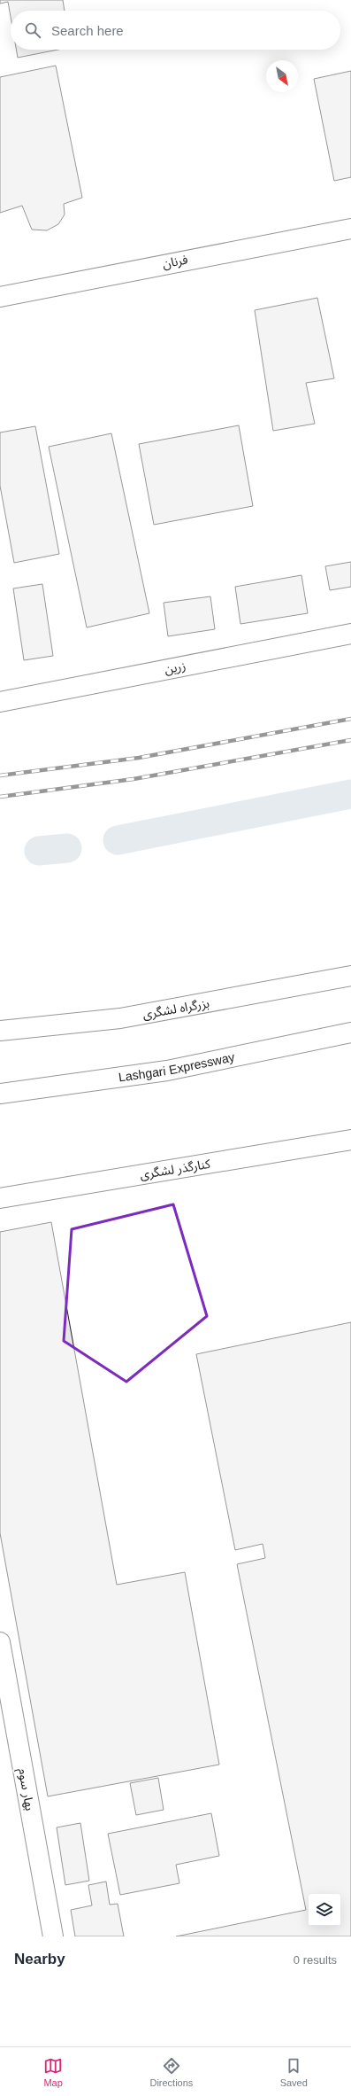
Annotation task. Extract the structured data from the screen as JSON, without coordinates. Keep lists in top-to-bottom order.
{
  "streets": {
    "main road": [
      "فرنان",
      "زرین",
      "بزرگراه لشگری",
      "Lashgari Expressway",
      "کنارگذر لشگری",
      "بهار سوم"
    ]
  },
  "north": "bottom right",
  "page": {
    "search": "Search here",
    "heading": ["Nearby", "0 results"],
    "nav": ["Map", "Directions", "Saved"]
  }
}
